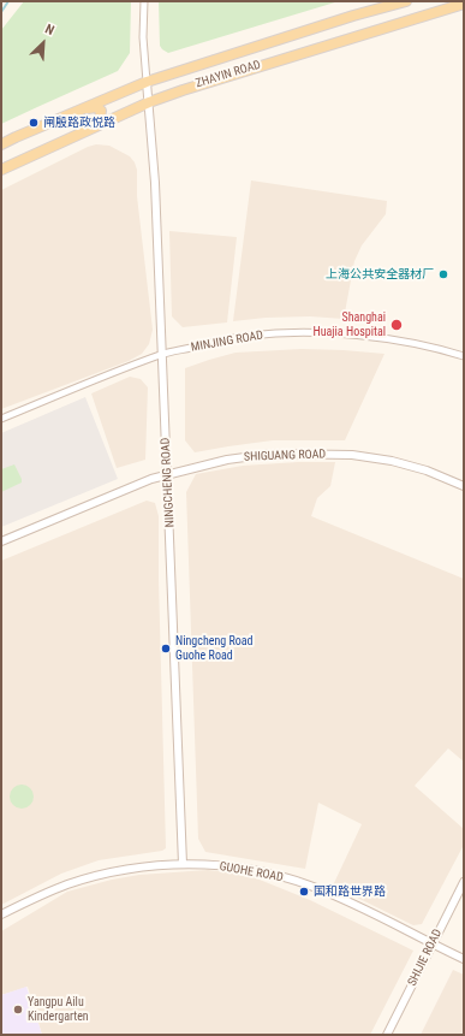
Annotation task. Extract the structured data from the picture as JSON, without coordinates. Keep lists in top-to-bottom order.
{
  "streets": {
    "main road": ["ZHAYIN ROAD"],
    "street": [
      "MINJING ROAD",
      "SHIGUANG ROAD",
      "NINGCHENG ROAD",
      "GUOHE ROAD",
      "SHIJIE ROAD"
    ]
  },
  "crossings": [
    ["ZHAYIN ROAD", "NINGCHENG ROAD"],
    ["MINJING ROAD", "NINGCHENG ROAD"],
    ["SHIGUANG ROAD", "NINGCHENG ROAD"],
    ["NINGCHENG ROAD", "GUOHE ROAD"],
    ["GUOHE ROAD", "SHIJIE ROAD"]
  ],
  "places": [
    "闸殷路政悦路",
    "上海公共安全器材厂",
    "Shanghai Huajia Hospital",
    "Ningcheng Road Guohe Road",
    "国和路世界路",
    "Yangpu Ailu Kindergarten"
  ],
  "north": "top right"
}
